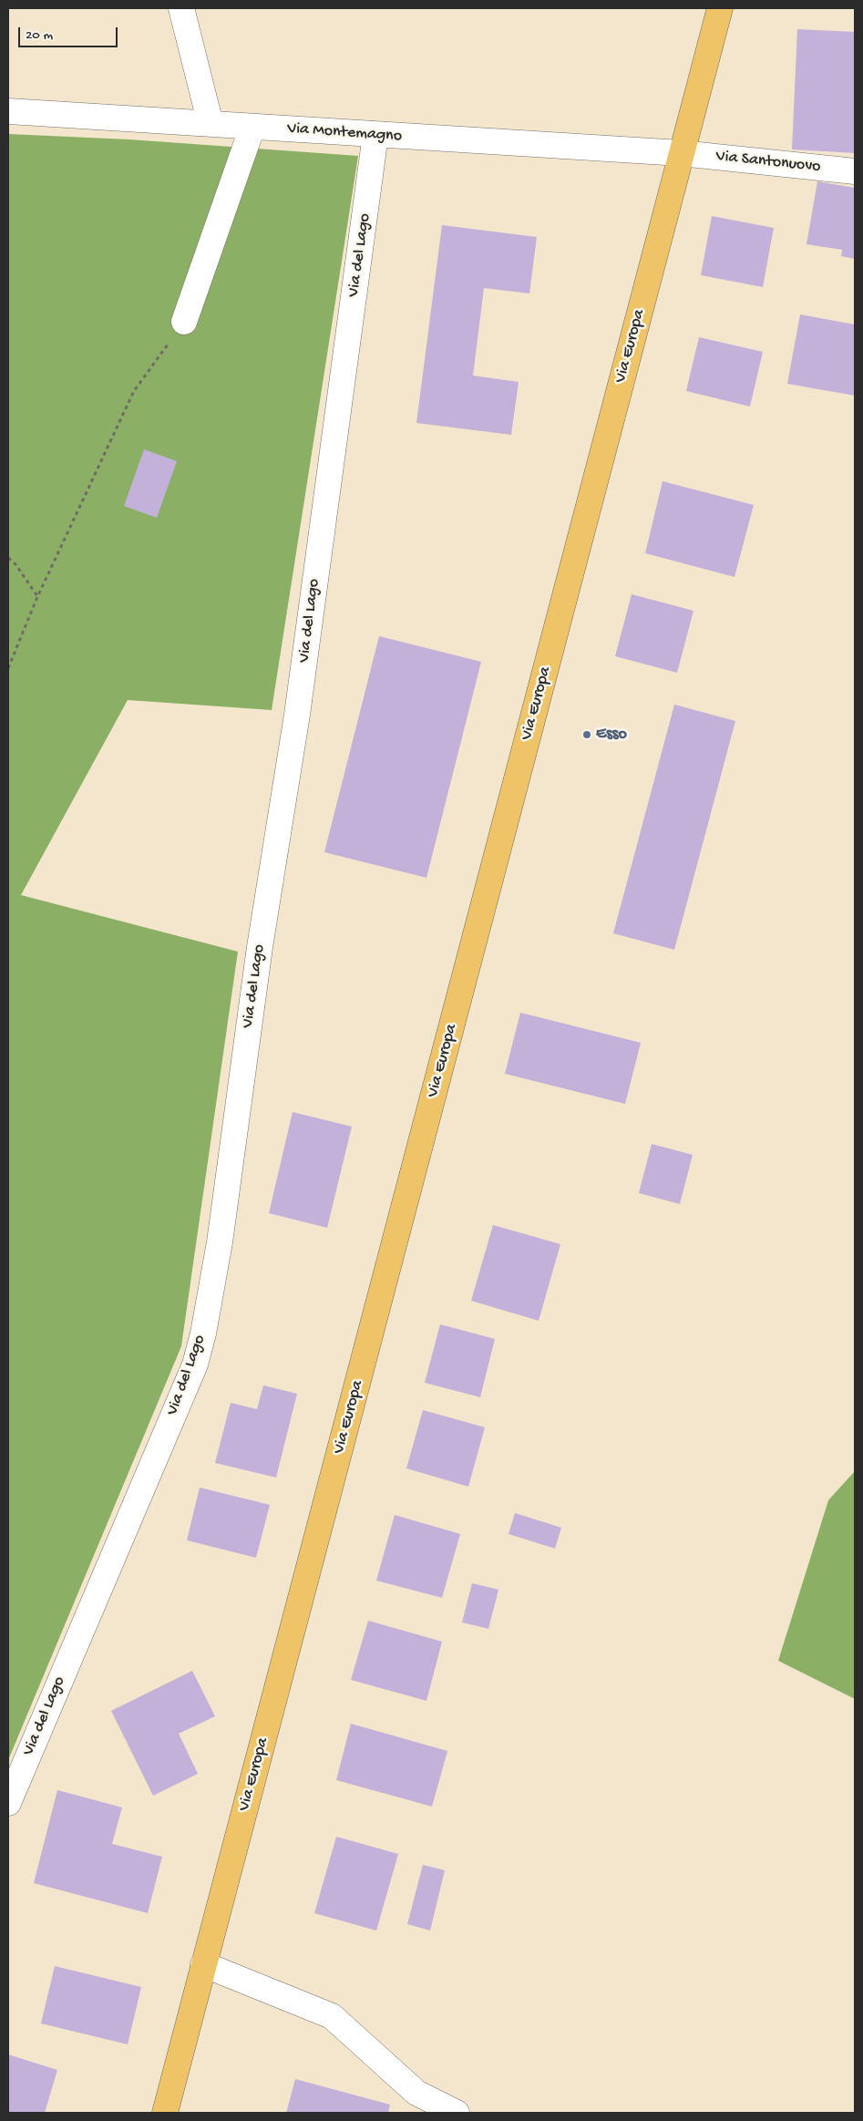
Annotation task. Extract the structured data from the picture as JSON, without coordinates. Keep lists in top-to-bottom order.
{
  "streets": {
    "main road": ["Via Europa"],
    "street": ["Via Montemagno", "Via Santonuovo", "Via del Lago"]
  },
  "crossings": [
    ["Via Montemagno", "Via Santonuovo"],
    ["Via Montemagno", "Via del Lago"],
    ["Via Montemagno", "Via Europa"],
    ["Via Santonuovo", "Via Europa"]
  ],
  "places": ["Esso"],
  "scale_bar": "20 m"
}
